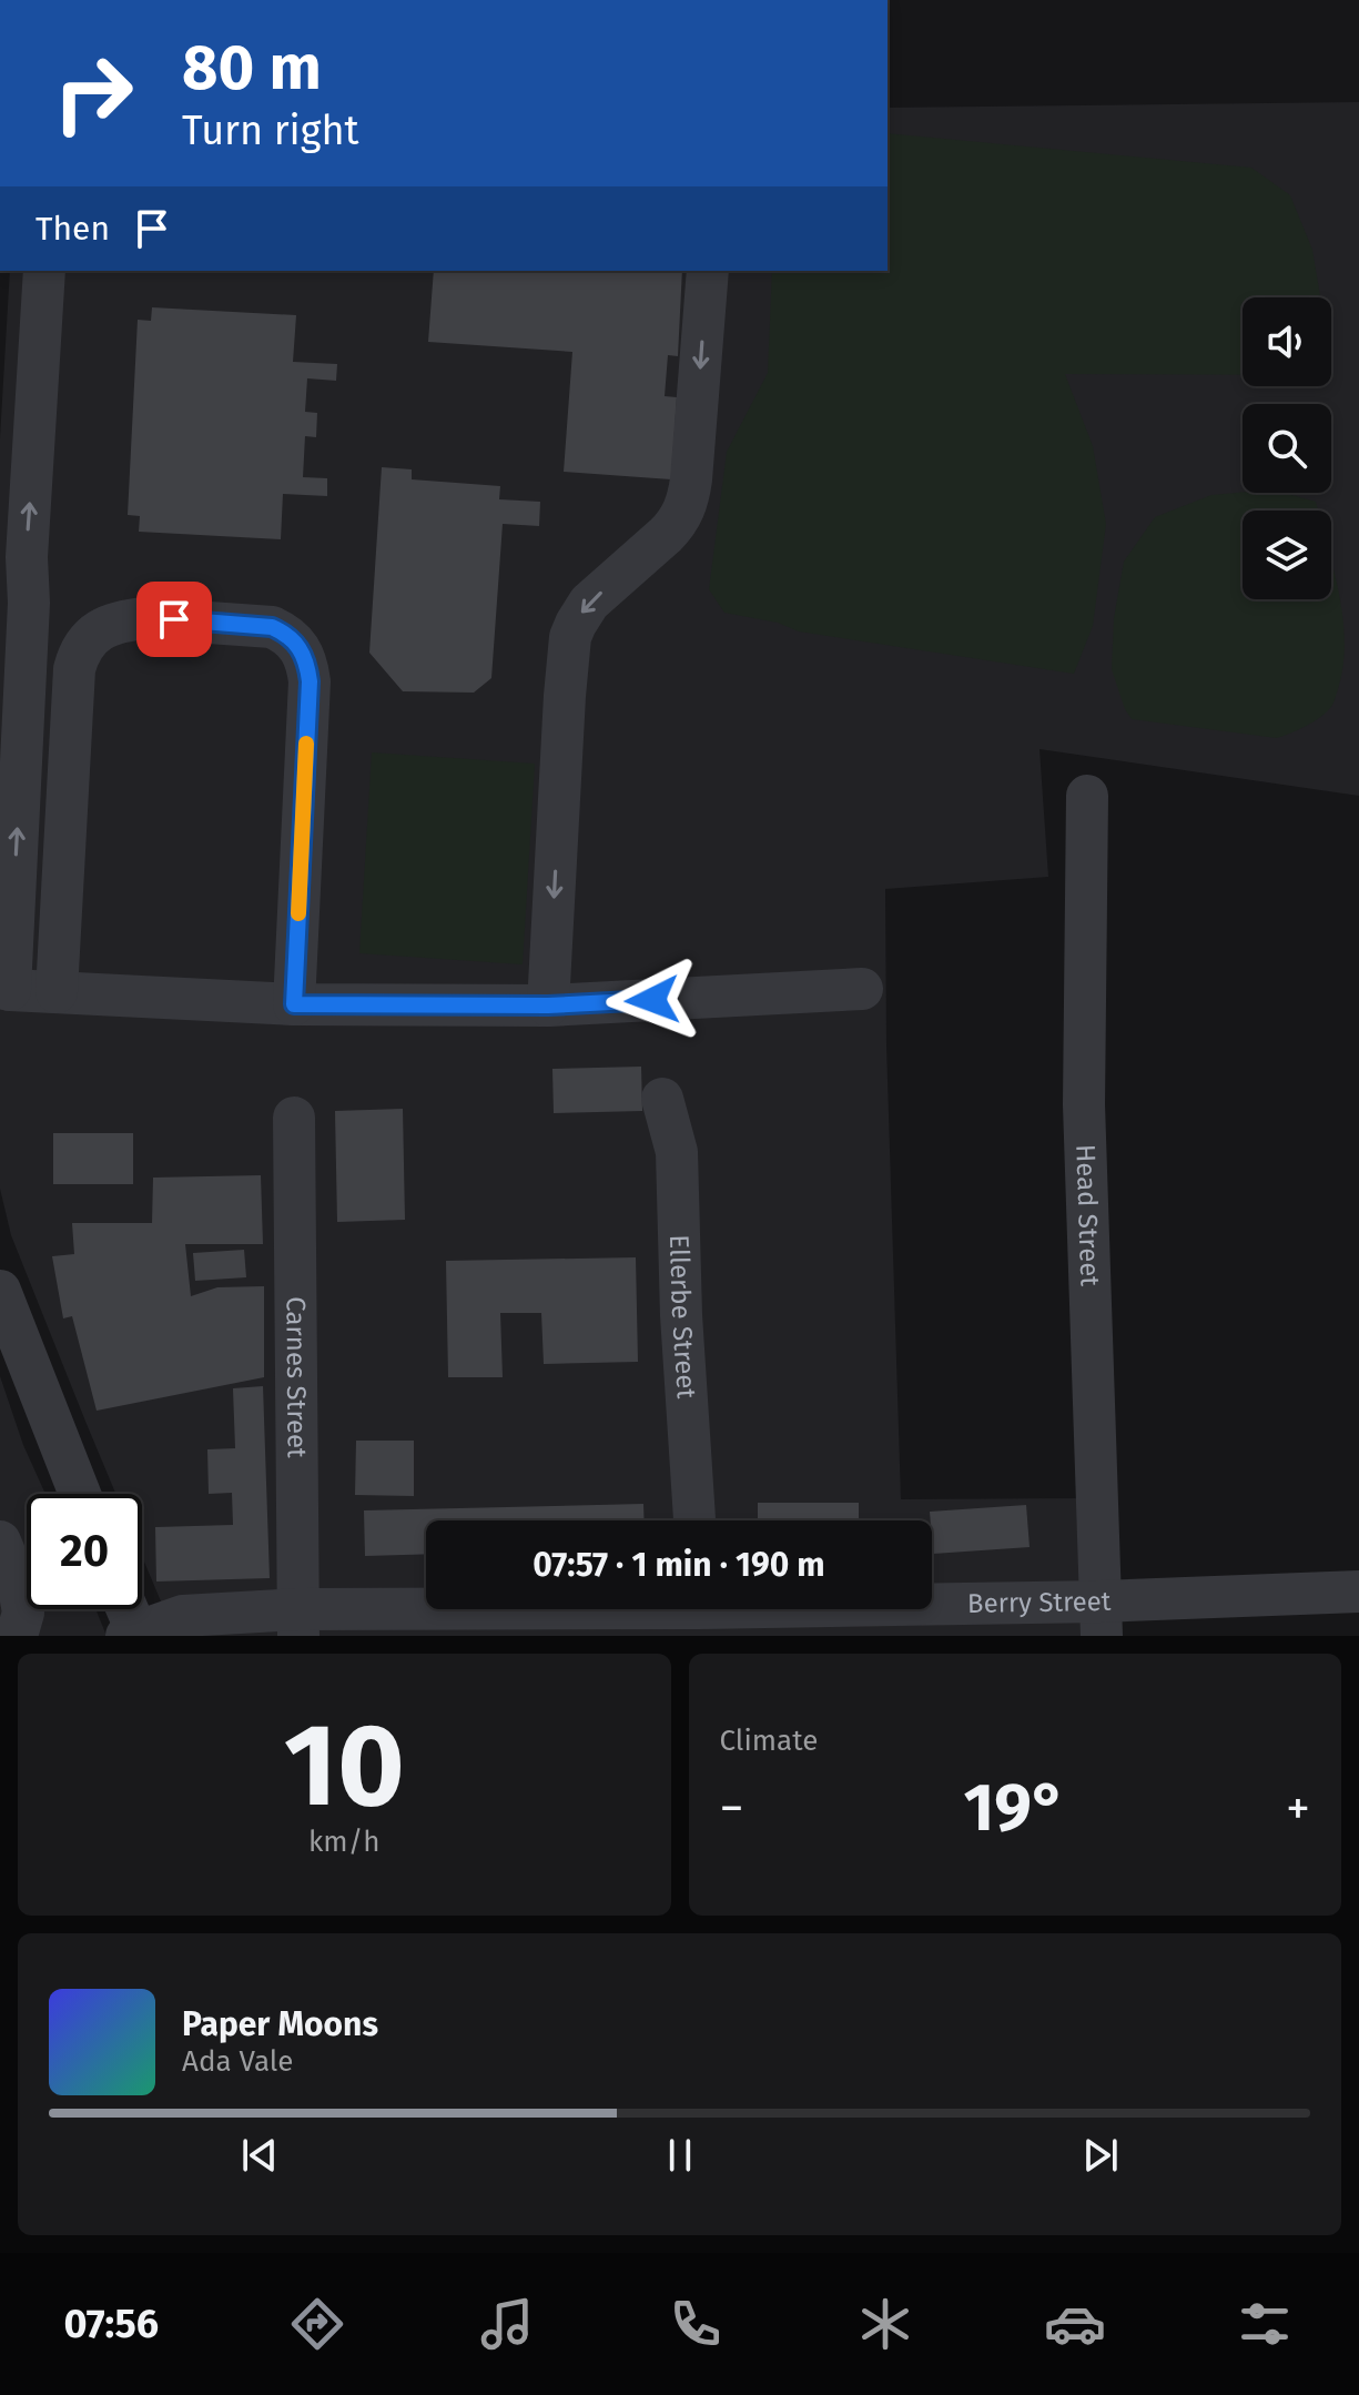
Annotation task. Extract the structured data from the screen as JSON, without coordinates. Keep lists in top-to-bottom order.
{
  "streets": {
    "street": [
      "Head Street",
      "Ellerbe Street",
      "Carnes Street",
      "Berry Street"
    ]
  },
  "crossings": [
    ["Head Street", "Berry Street"],
    ["Carnes Street", "Berry Street"]
  ],
  "page": {
    "turn": ["80 m", "Turn right"],
    "then": "Then",
    "limit": "20",
    "trip": "07:57 · 1 min · 190 m",
    "tile": [
      ["10", "km/h"],
      "Climate"
    ],
    "heat": ["−", "19°", "+"],
    "song": ["Paper Moons", "Ada Vale"],
    "tabs": "07:56"
  }
}
